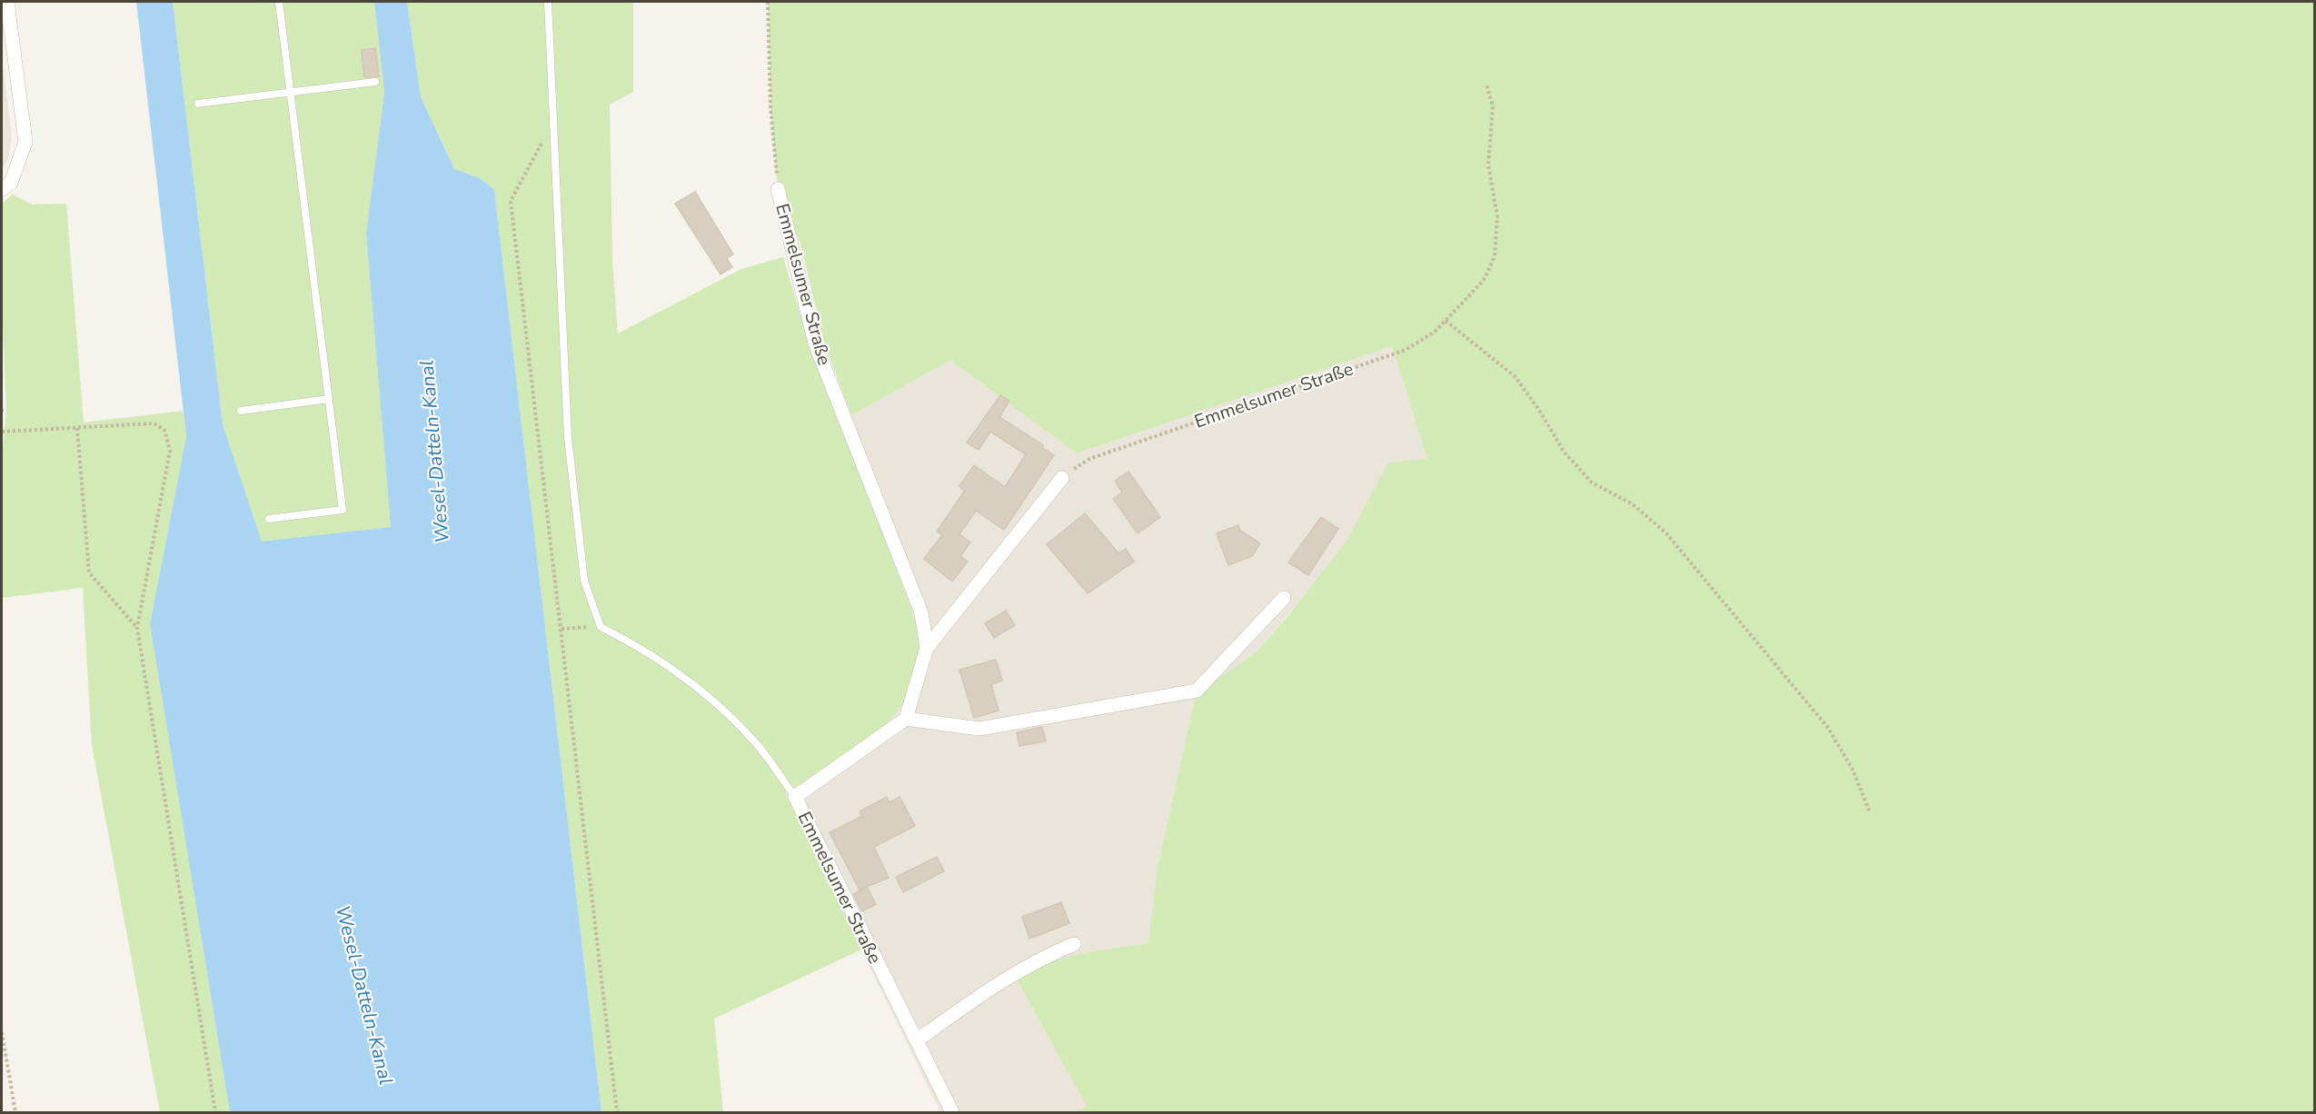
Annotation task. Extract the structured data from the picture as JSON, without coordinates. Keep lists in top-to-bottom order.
{
  "streets": {
    "street": ["Emmelsumer Straße"]
  },
  "water": ["Wesel-Datteln-Kanal"]
}
